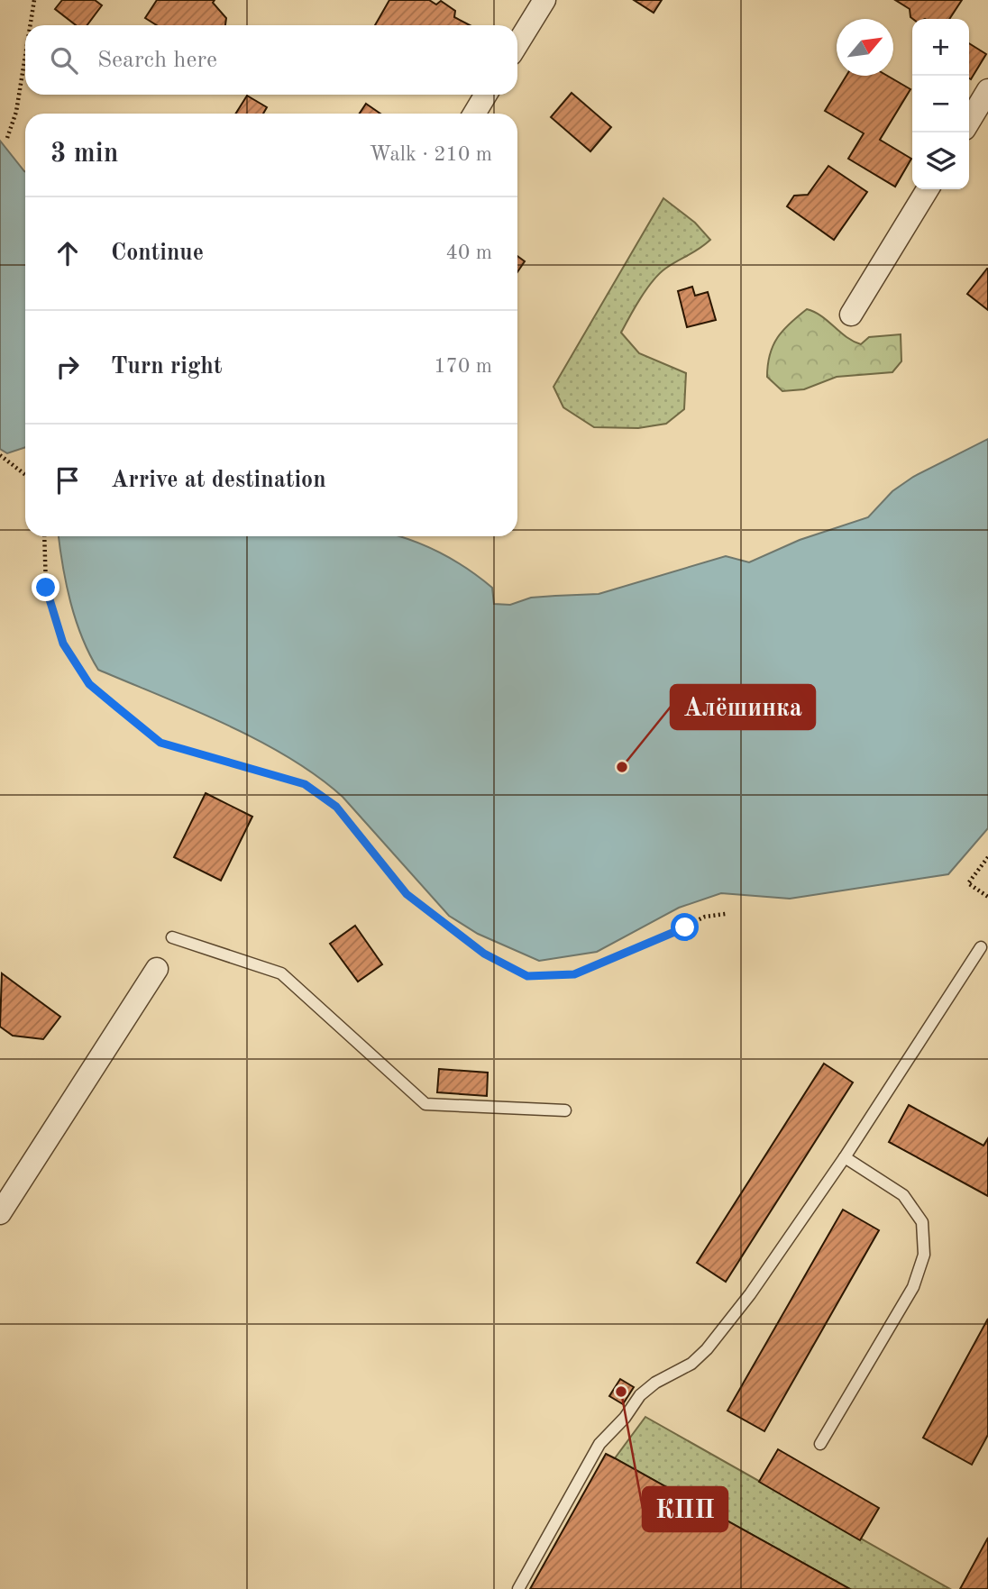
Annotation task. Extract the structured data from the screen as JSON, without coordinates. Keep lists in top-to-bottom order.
{
  "places": ["Алёшинка", "КПП"],
  "north": "top right",
  "page": {
    "map_buttons": ["+", "−"],
    "search": "Search here",
    "heading": ["3 min", "Walk · 210 m"],
    "list": [
      ["Continue", "40 m"],
      ["Turn right", "170 m"],
      "Arrive at destination"
    ]
  }
}
